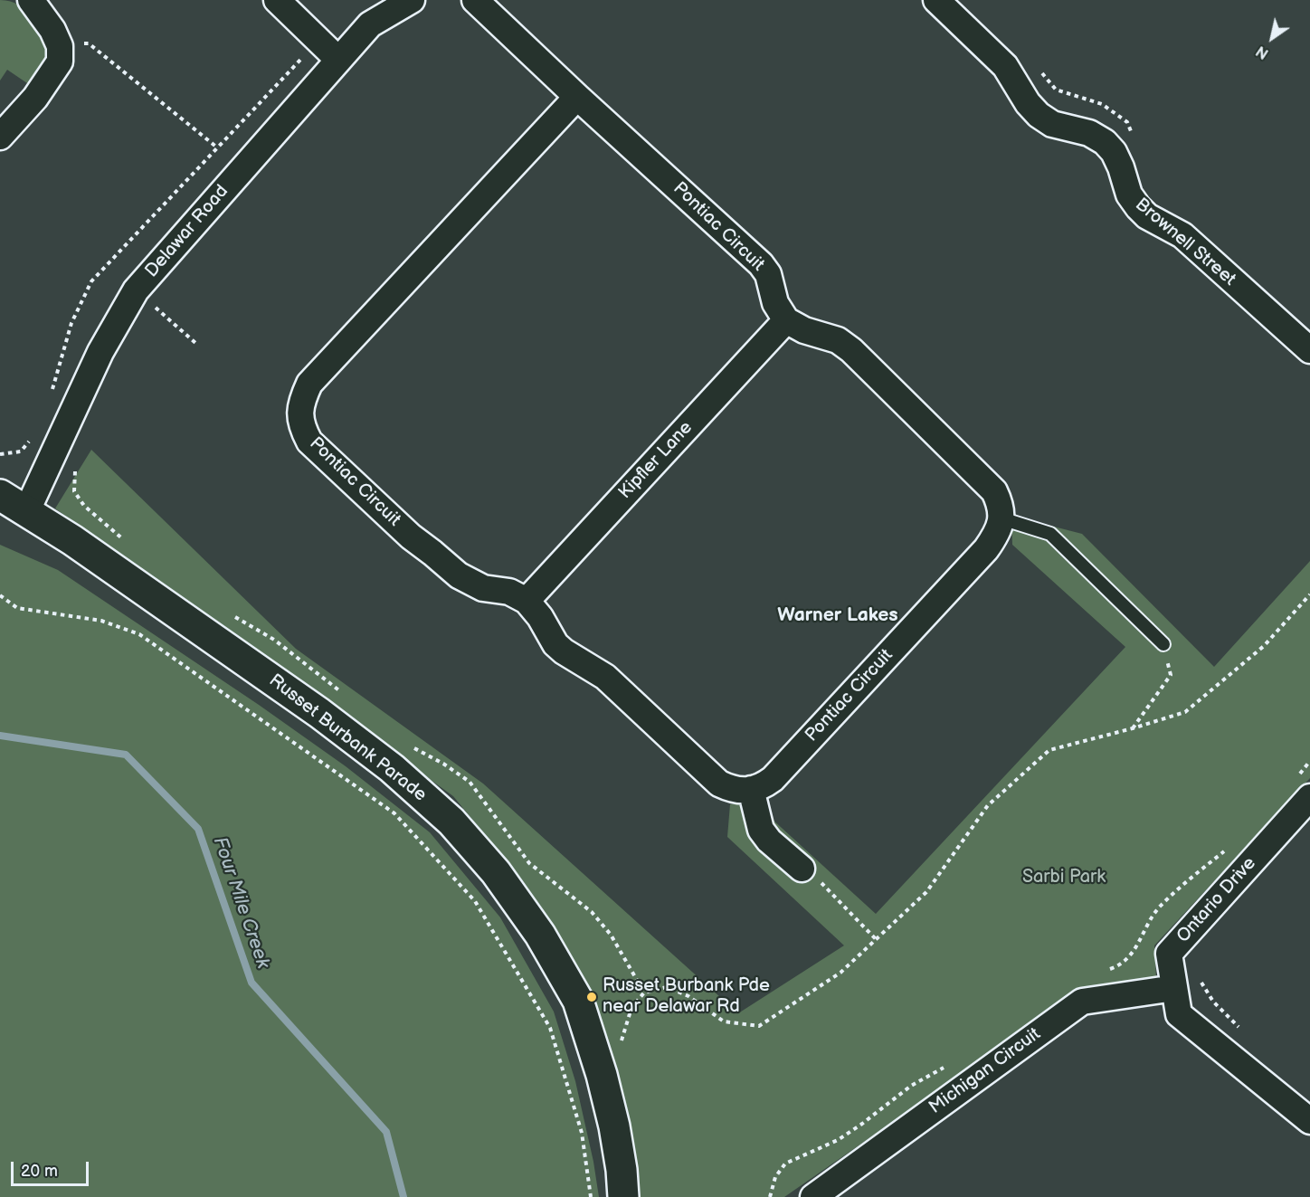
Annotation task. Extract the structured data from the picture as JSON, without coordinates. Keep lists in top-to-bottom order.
{
  "streets": {
    "street": [
      "Pontiac Circuit",
      "Delawar Road",
      "Brownell Street",
      "Kipfler Lane",
      "Russet Burbank Parade",
      "Ontario Drive",
      "Michigan Circuit"
    ]
  },
  "crossings": [
    ["Pontiac Circuit", "Kipfler Lane"],
    ["Delawar Road", "Russet Burbank Parade"],
    ["Ontario Drive", "Michigan Circuit"]
  ],
  "districts": ["Warner Lakes"],
  "water": ["Four Mile Creek"],
  "parks": ["Sarbi Park"],
  "places": ["Russet Burbank Pde near Delawar Rd"],
  "scale_bar": "20 m",
  "north": "bottom left"
}
